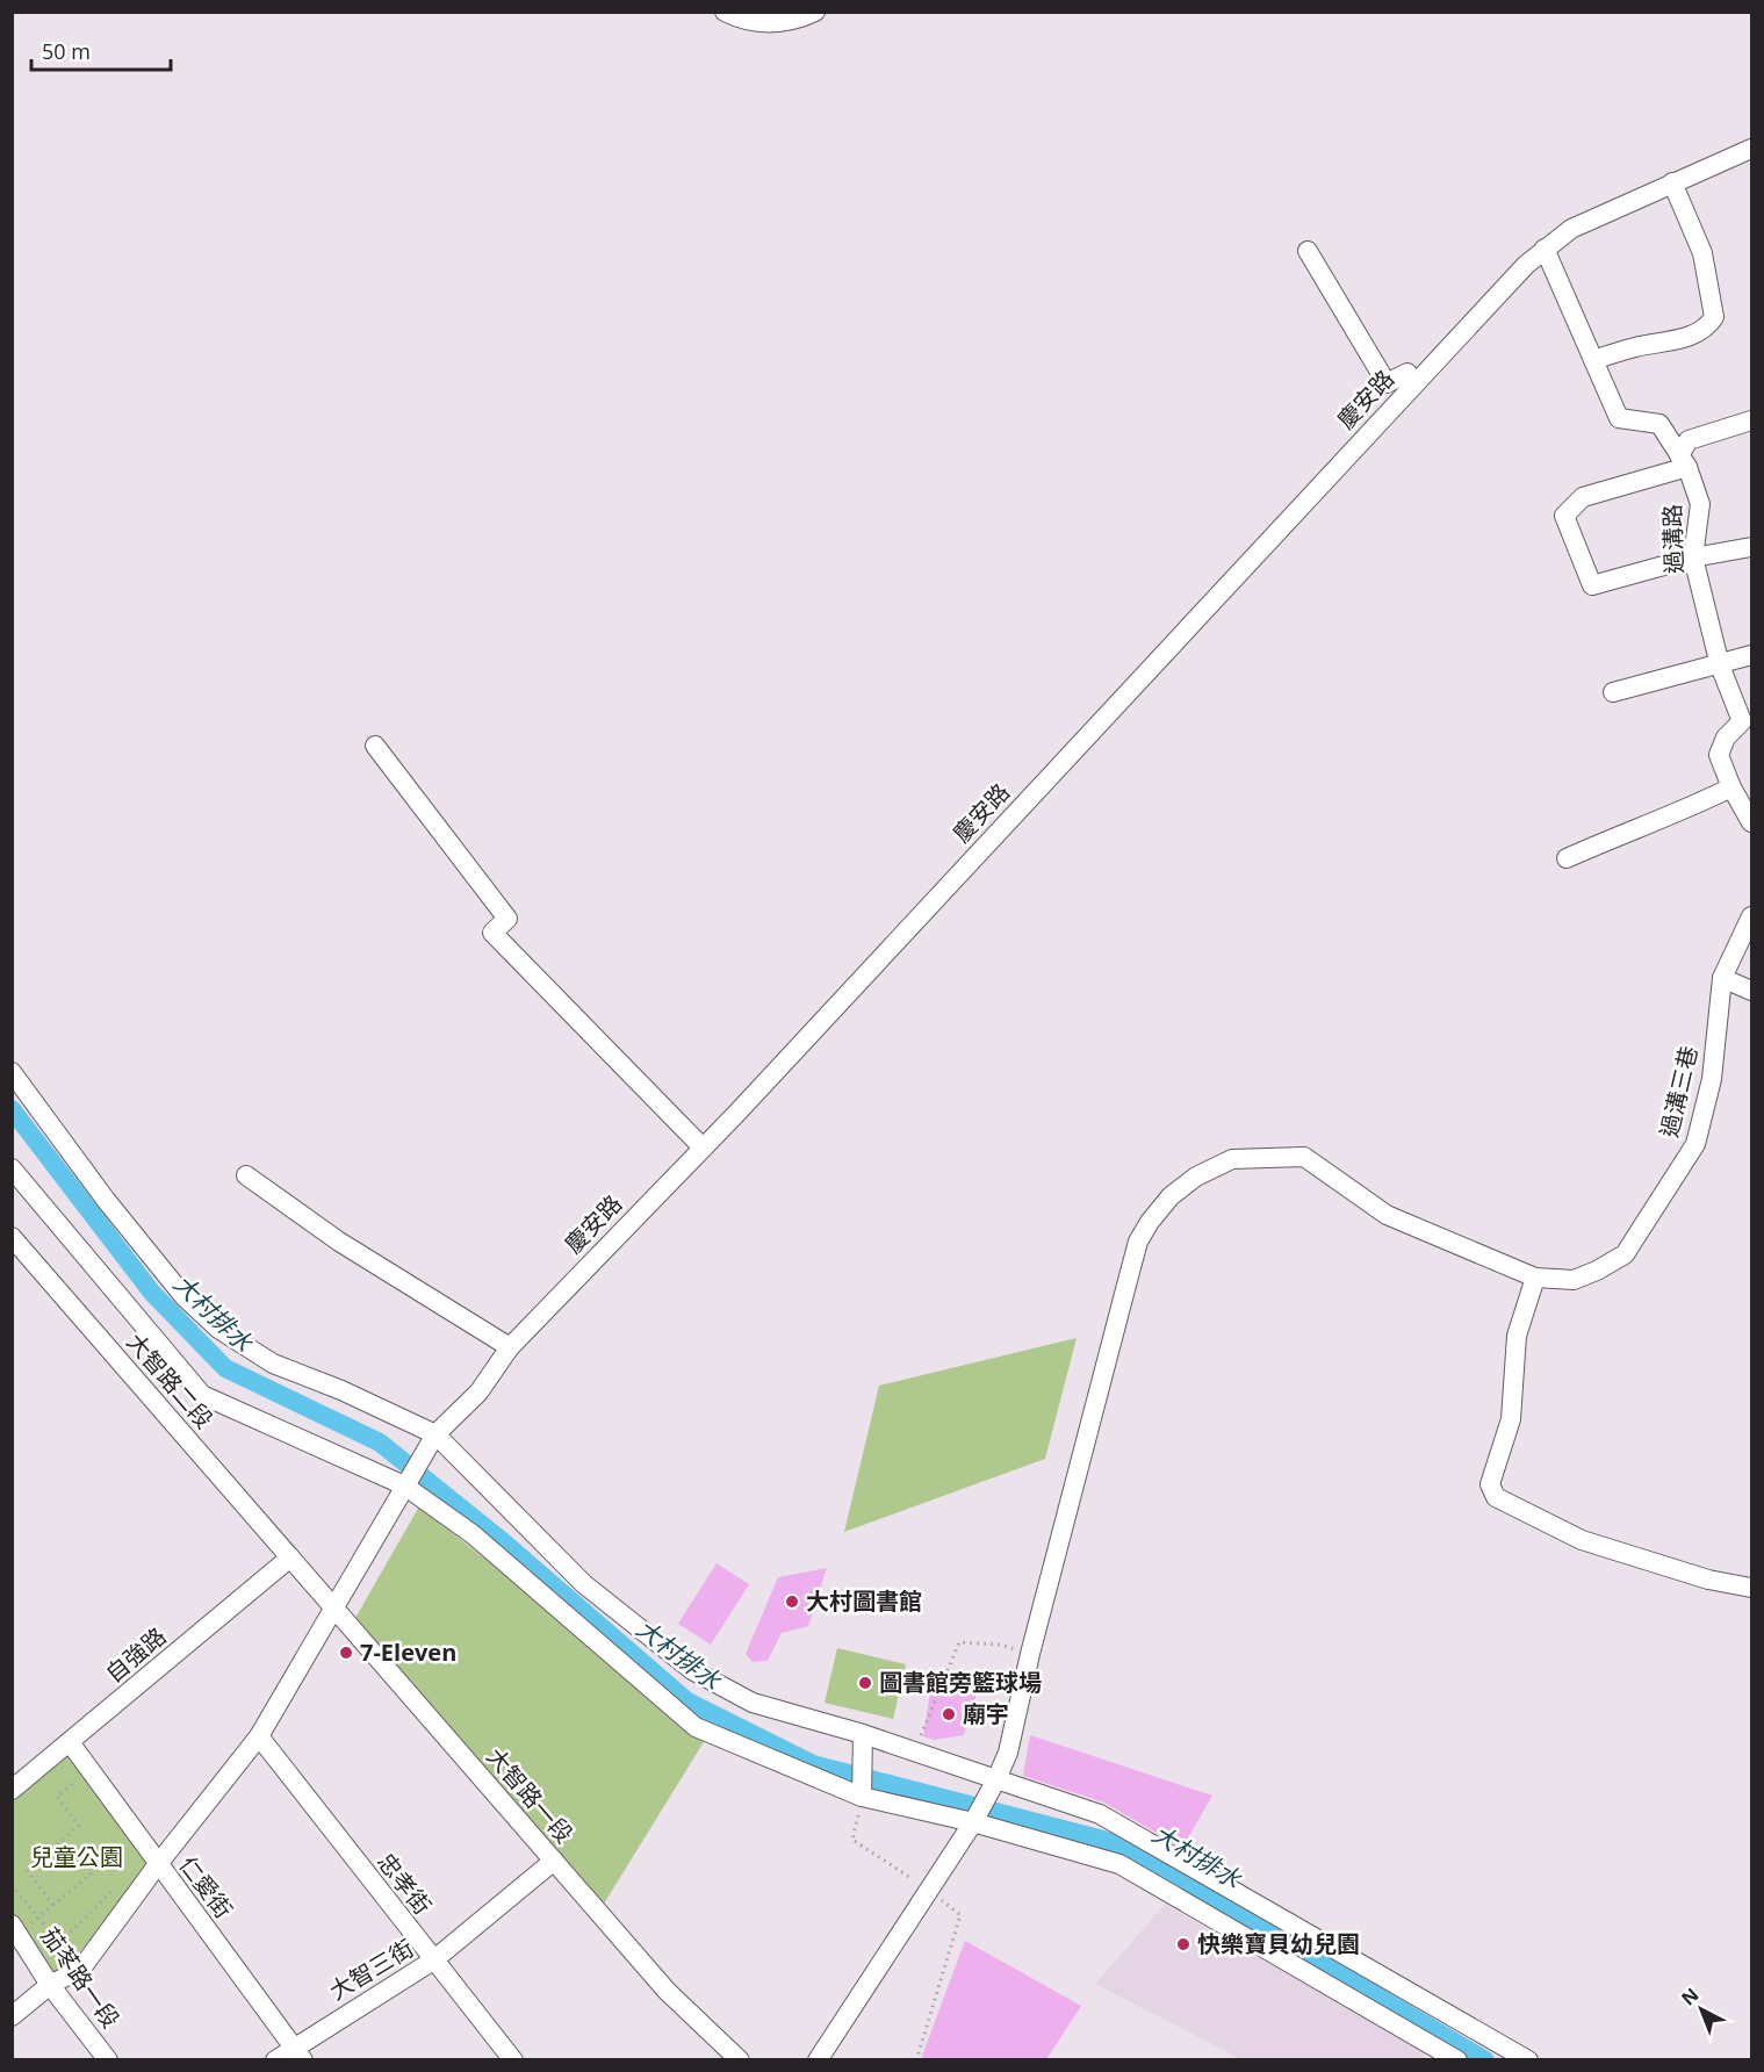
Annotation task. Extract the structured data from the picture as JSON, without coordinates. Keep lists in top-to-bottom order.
{
  "streets": {
    "street": [
      "慶安路",
      "過溝路",
      "過溝三巷",
      "大智路二段",
      "自強路",
      "大智路一段",
      "忠孝街",
      "仁愛街",
      "大智三街",
      "茄苳路一段"
    ]
  },
  "crossings": [
    ["慶安路", "過溝路"],
    ["慶安路", "大智路一段"],
    ["慶安路", "忠孝街"],
    ["慶安路", "仁愛街"],
    ["慶安路", "茄苳路一段"],
    ["大智路二段", "自強路"],
    ["大智路二段", "大智路一段"],
    ["自強路", "大智路一段"],
    ["自強路", "仁愛街"],
    ["大智路一段", "大智三街"],
    ["忠孝街", "大智三街"],
    ["仁愛街", "大智三街"]
  ],
  "water": ["大村排水"],
  "parks": ["兒童公園"],
  "places": [
    "大村圖書館",
    "7-Eleven",
    "圖書館旁籃球場",
    "廟宇",
    "快樂寶貝幼兒園"
  ],
  "scale_bar": "50 m",
  "north": "top left"
}
